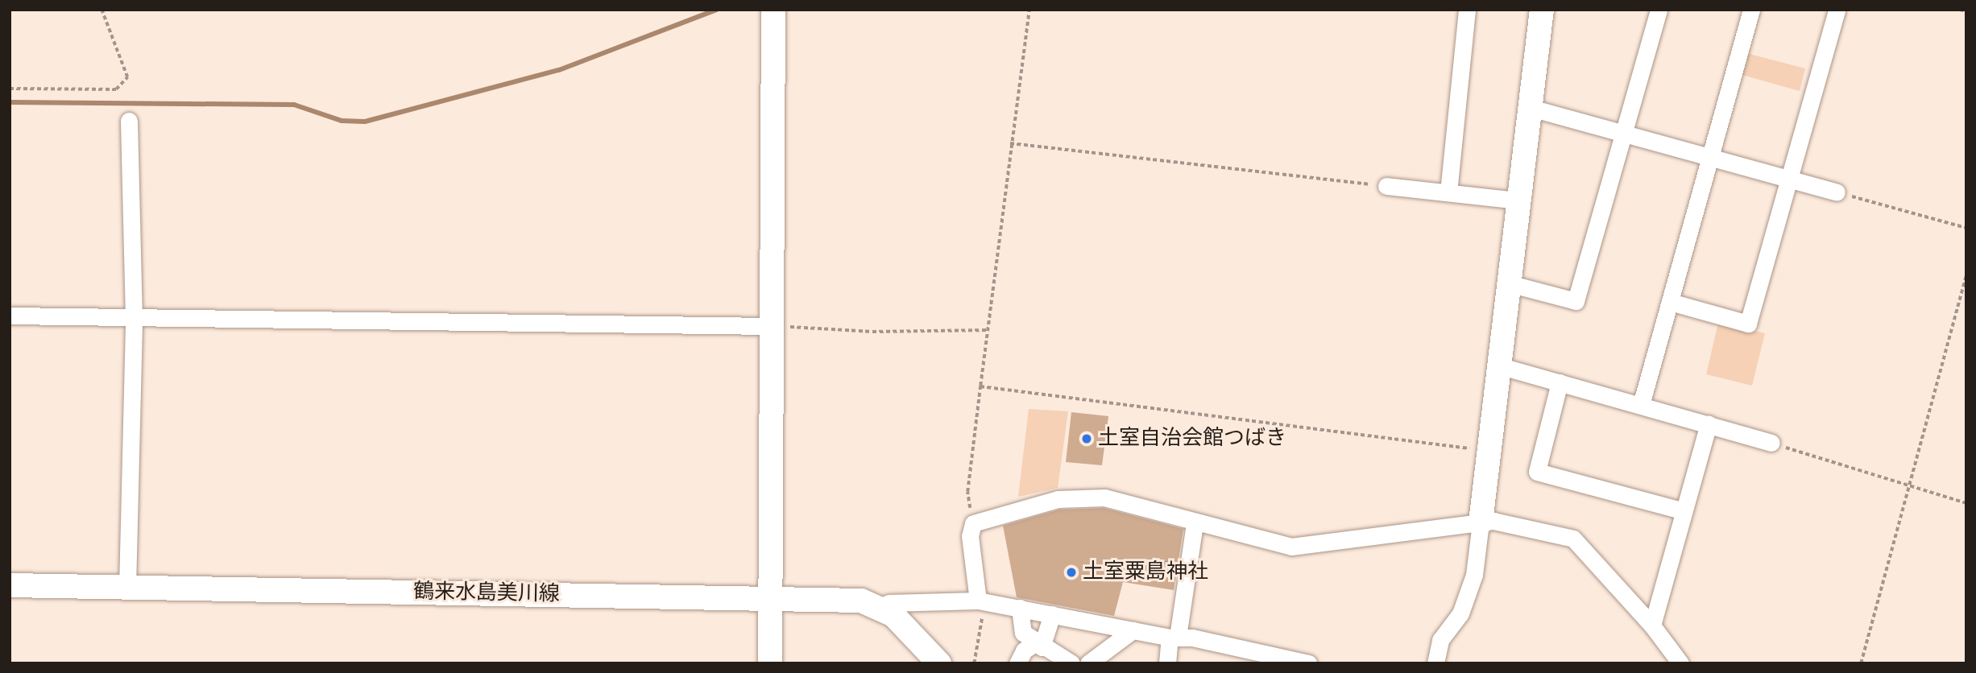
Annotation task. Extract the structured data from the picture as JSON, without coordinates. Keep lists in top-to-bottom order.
{
  "streets": {
    "street": ["鶴来水島美川線"]
  },
  "places": ["土室自治会館つばき", "土室粟島神社"]
}
